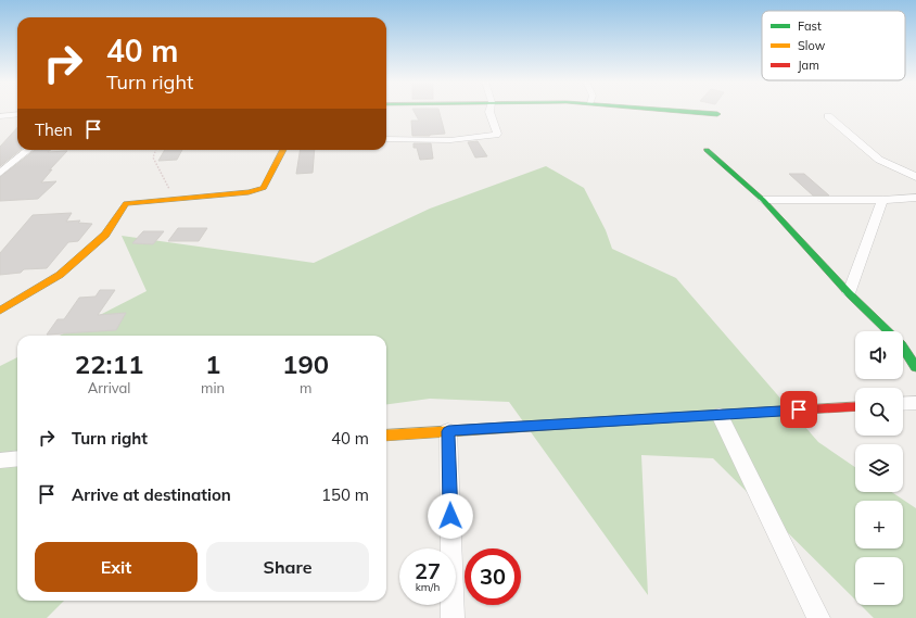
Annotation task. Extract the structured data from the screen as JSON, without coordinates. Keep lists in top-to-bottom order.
{
  "legend": ["Fast", "Slow", "Jam"],
  "page": {
    "turn": ["40 m", "Turn right"],
    "then": "Then",
    "map_buttons": ["+", "−"],
    "eta": [
      "22:11",
      "Arrival",
      "1",
      "min",
      "190",
      "m"
    ],
    "list": [
      {
        "name": "Turn right",
        "value": "40 m"
      },
      {
        "name": "Arrive at destination",
        "value": "150 m"
      }
    ],
    "buttons": ["Exit", "Share"],
    "speed": "27 km/h",
    "limit": "30"
  }
}
